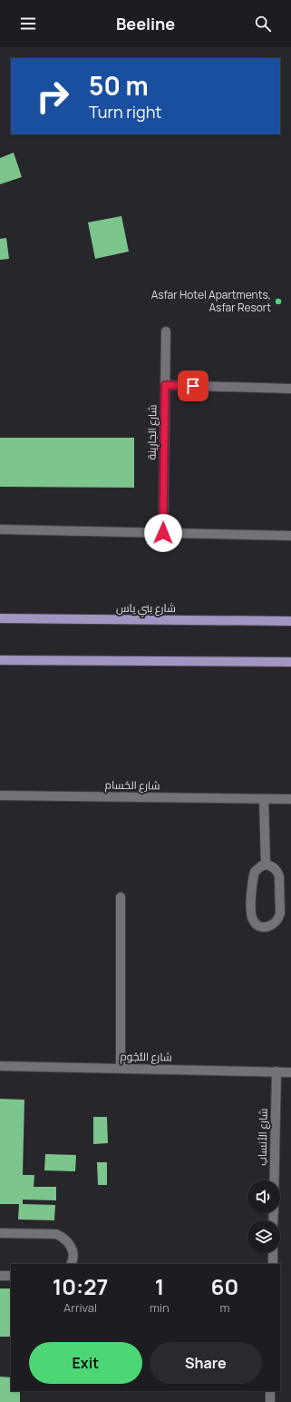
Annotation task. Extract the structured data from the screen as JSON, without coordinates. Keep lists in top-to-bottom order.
{
  "streets": {
    "main road": ["شارع بني ياس"],
    "street": [
      "شارع الجارِينة",
      "شارع الحُسام",
      "شارع النُّجُوم",
      "شارع الأنساب"
    ]
  },
  "crossings": [
    ["شارع النُّجُوم", "شارع الأنساب"]
  ],
  "places": ["Asfar Hotel Apartments, Asfar Resort"],
  "page": {
    "header": "Beeline",
    "turn": ["50 m", "Turn right"],
    "eta": [
      "10:27",
      "Arrival",
      "1",
      "min",
      "60",
      "m"
    ],
    "buttons": ["Exit", "Share"]
  }
}
